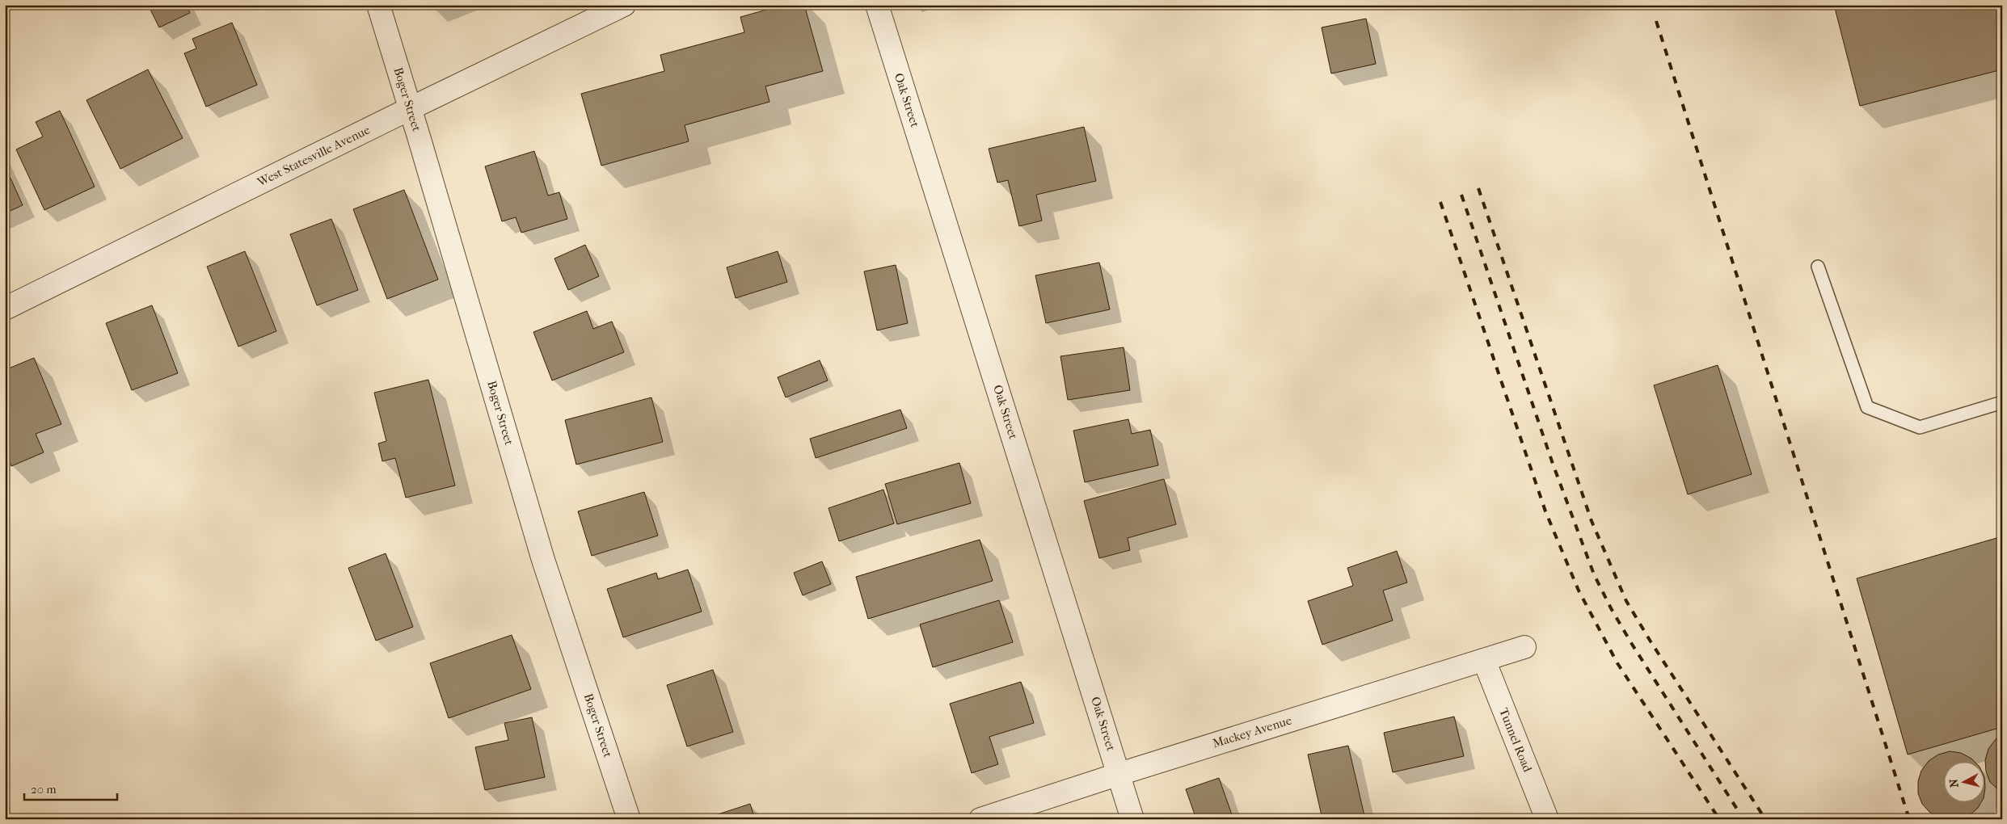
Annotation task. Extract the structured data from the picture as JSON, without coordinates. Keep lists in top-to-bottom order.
{
  "streets": {
    "street": [
      "Boger Street",
      "Oak Street",
      "West Statesville Avenue",
      "Mackey Avenue",
      "Tunnel Road"
    ]
  },
  "crossings": [
    ["Boger Street", "West Statesville Avenue"],
    ["Oak Street", "Mackey Avenue"],
    ["Mackey Avenue", "Tunnel Road"]
  ],
  "scale_bar": "20 m",
  "north": "left"
}
